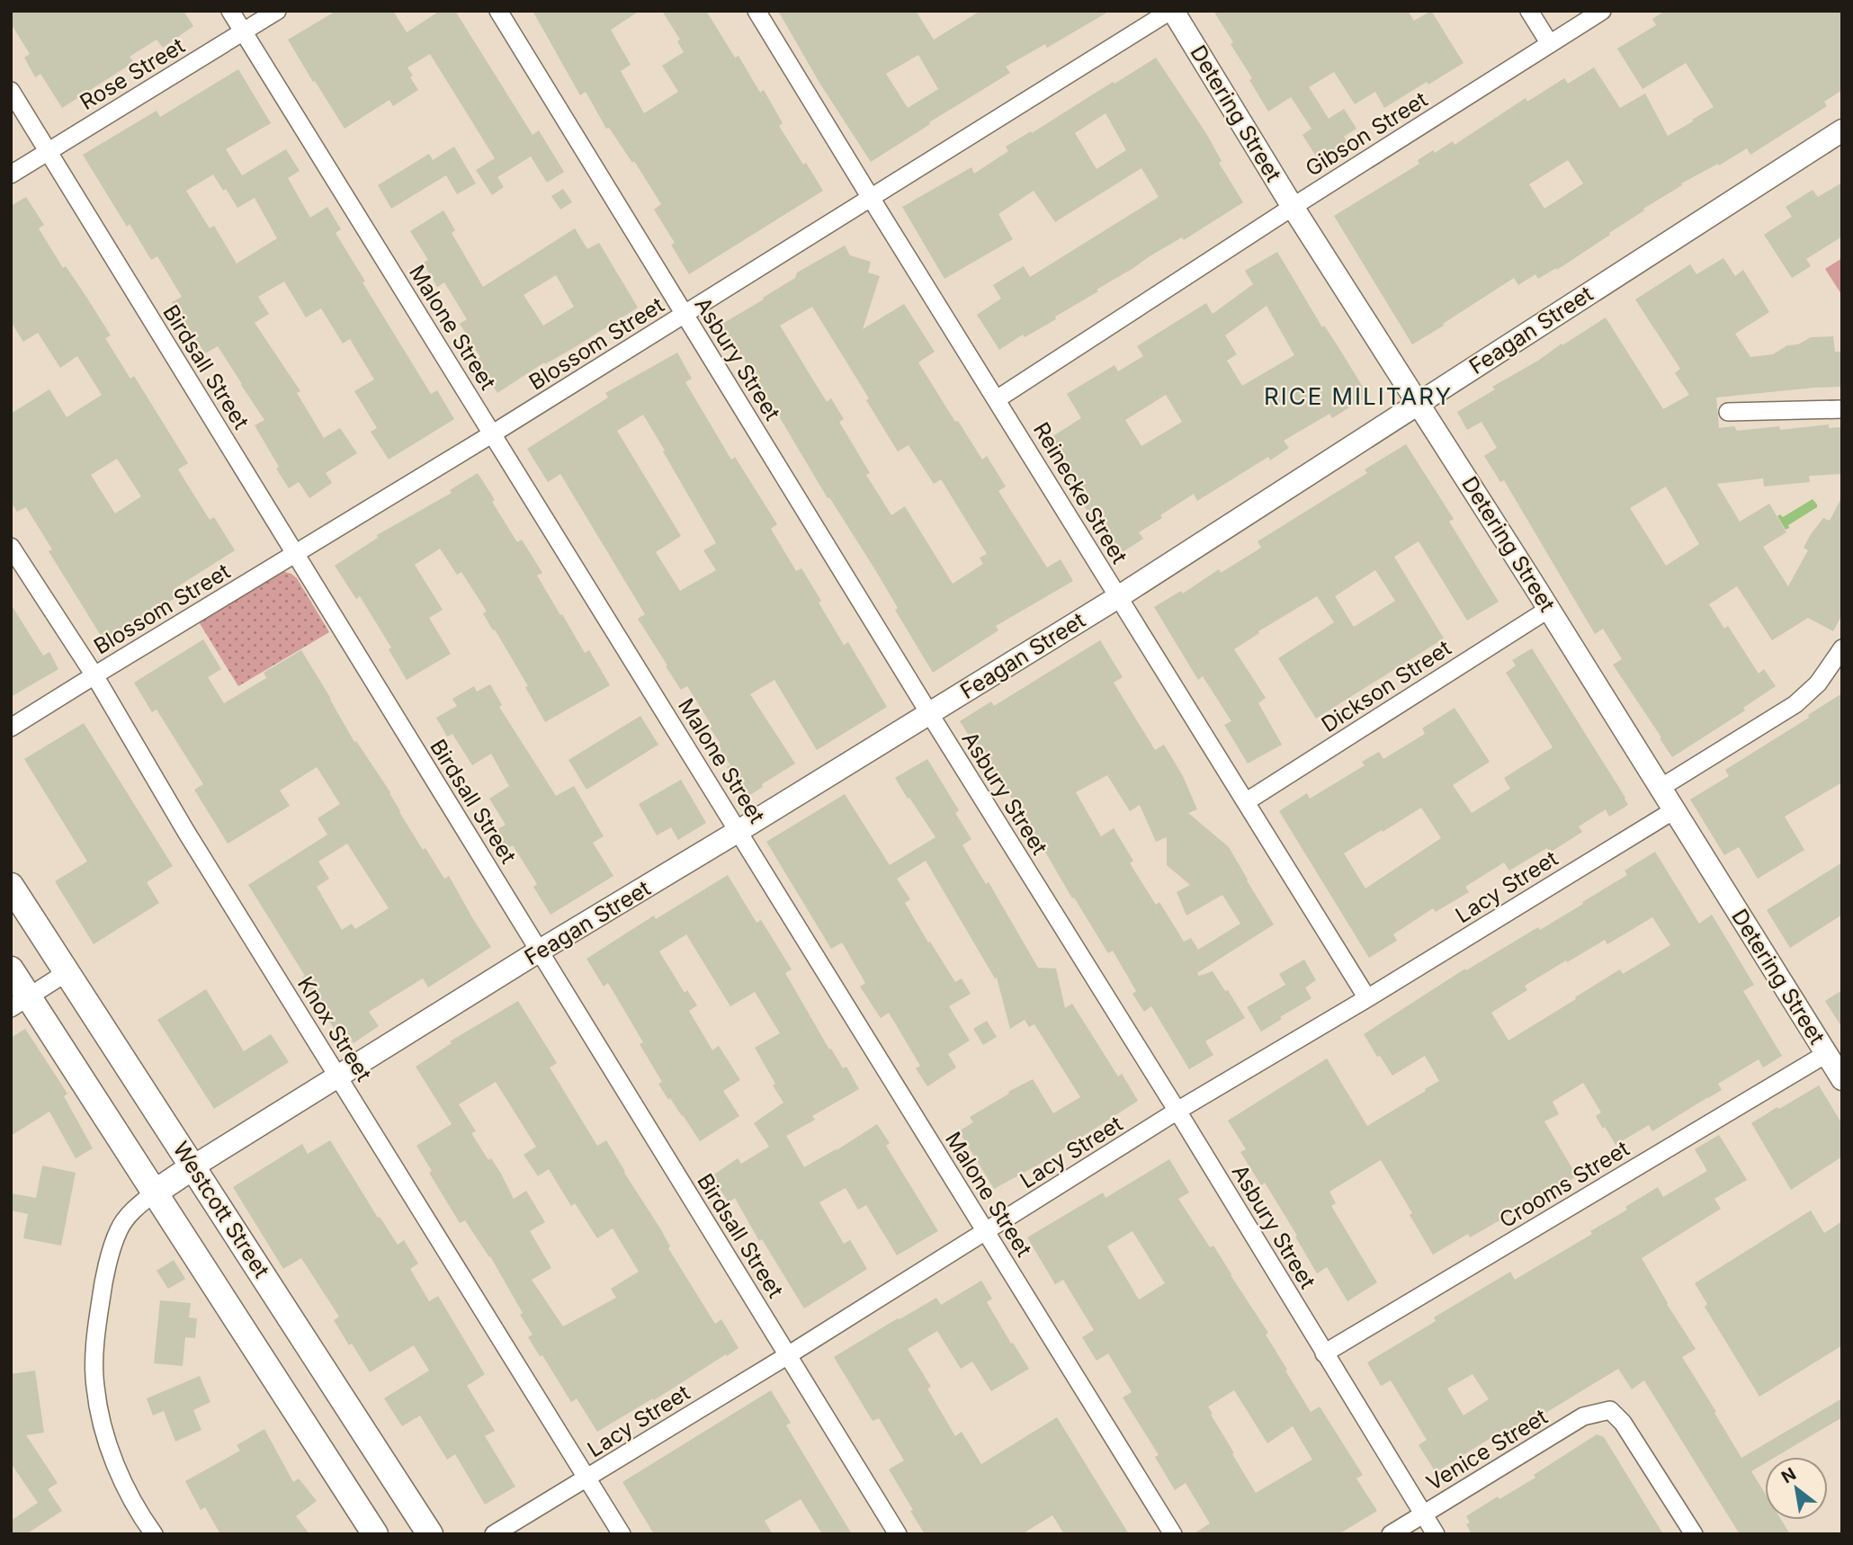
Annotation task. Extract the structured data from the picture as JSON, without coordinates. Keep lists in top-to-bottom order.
{
  "streets": {
    "main road": ["Westcott Street"],
    "street": [
      "Rose Street",
      "Detering Street",
      "Gibson Street",
      "Malone Street",
      "Feagan Street",
      "Blossom Street",
      "Asbury Street",
      "Birdsall Street",
      "Reinecke Street",
      "Dickson Street",
      "Lacy Street",
      "Knox Street",
      "Crooms Street",
      "Venice Street"
    ]
  },
  "crossings": [
    ["Rose Street", "Malone Street"],
    ["Rose Street", "Birdsall Street"],
    ["Detering Street", "Gibson Street"],
    ["Detering Street", "Feagan Street"],
    ["Detering Street", "Blossom Street"],
    ["Detering Street", "Dickson Street"],
    ["Detering Street", "Lacy Street"],
    ["Detering Street", "Crooms Street"],
    ["Gibson Street", "Reinecke Street"],
    ["Malone Street", "Feagan Street"],
    ["Malone Street", "Blossom Street"],
    ["Malone Street", "Lacy Street"],
    ["Feagan Street", "Asbury Street"],
    ["Feagan Street", "Birdsall Street"],
    ["Feagan Street", "Reinecke Street"],
    ["Feagan Street", "Knox Street"],
    ["Feagan Street", "Westcott Street"],
    ["Blossom Street", "Asbury Street"],
    ["Blossom Street", "Birdsall Street"],
    ["Blossom Street", "Reinecke Street"],
    ["Blossom Street", "Knox Street"],
    ["Asbury Street", "Lacy Street"],
    ["Asbury Street", "Crooms Street"],
    ["Asbury Street", "Venice Street"],
    ["Birdsall Street", "Lacy Street"],
    ["Reinecke Street", "Dickson Street"],
    ["Reinecke Street", "Lacy Street"],
    ["Lacy Street", "Knox Street"]
  ],
  "districts": ["RICE MILITARY"],
  "north": "top left"
}
